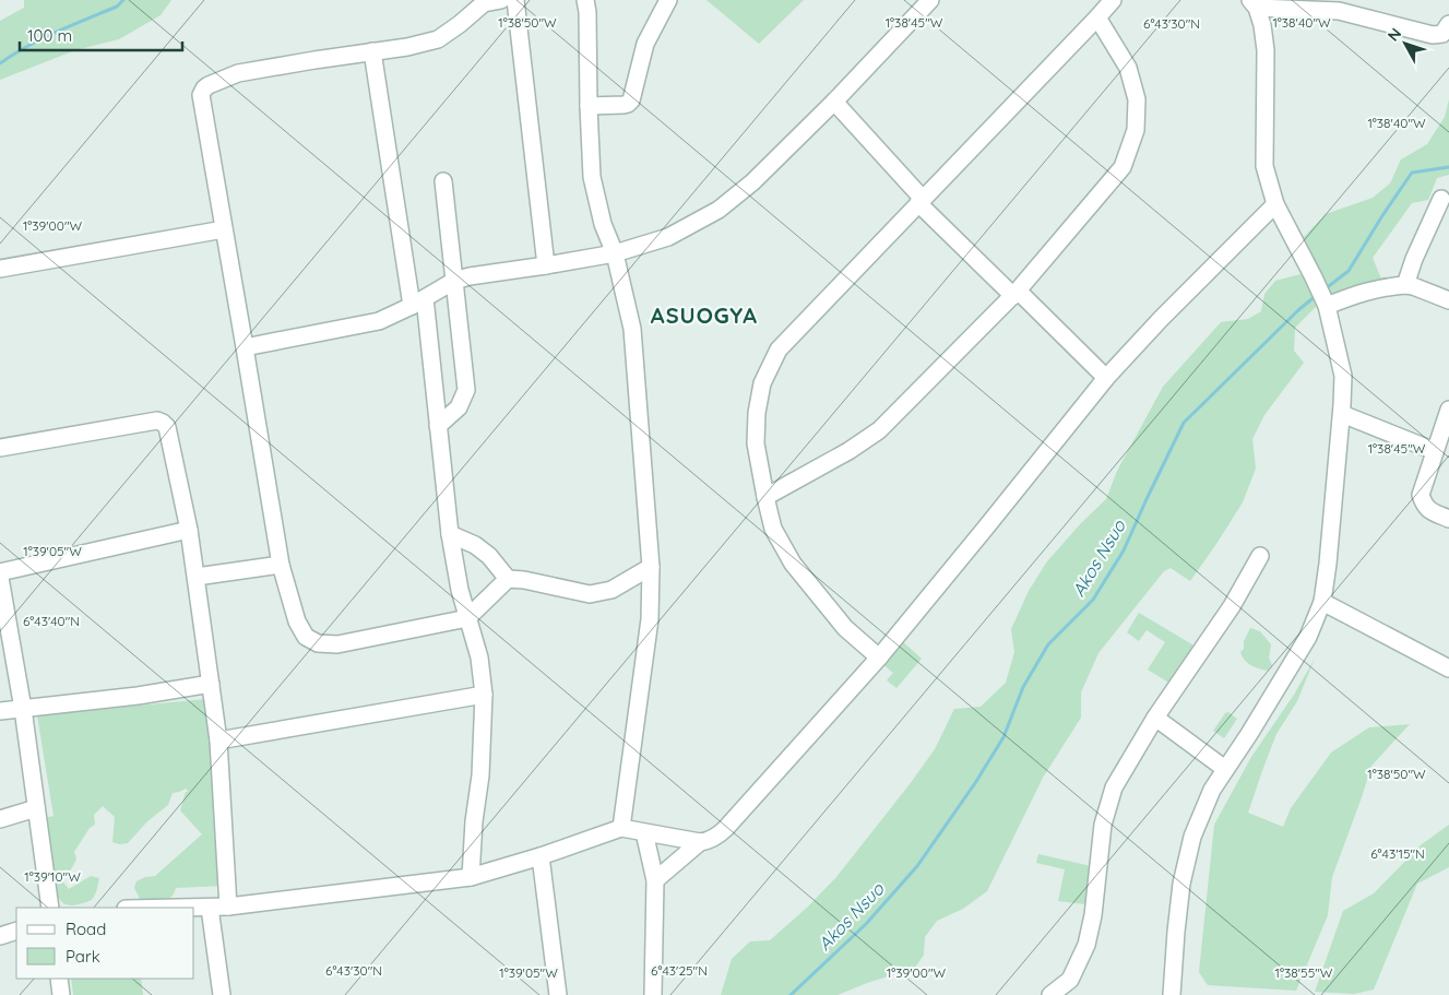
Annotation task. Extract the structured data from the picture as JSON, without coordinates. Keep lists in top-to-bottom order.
{
  "districts": ["ASUOGYA"],
  "water": ["Akos Nsuo"],
  "legend": ["Road", "Park"],
  "scale_bar": "100 m",
  "north": "top left",
  "coordinates": [
    "1°38'40\"W",
    "1°38'50\"W",
    "1°38'45\"W",
    "6°43'30\"N",
    "1°39'00\"W",
    "1°39'05\"W",
    "6°43'40\"N",
    "6°43'15\"N",
    "1°39'10\"W",
    "6°43'25\"N",
    "1°38'55\"W"
  ]
}
